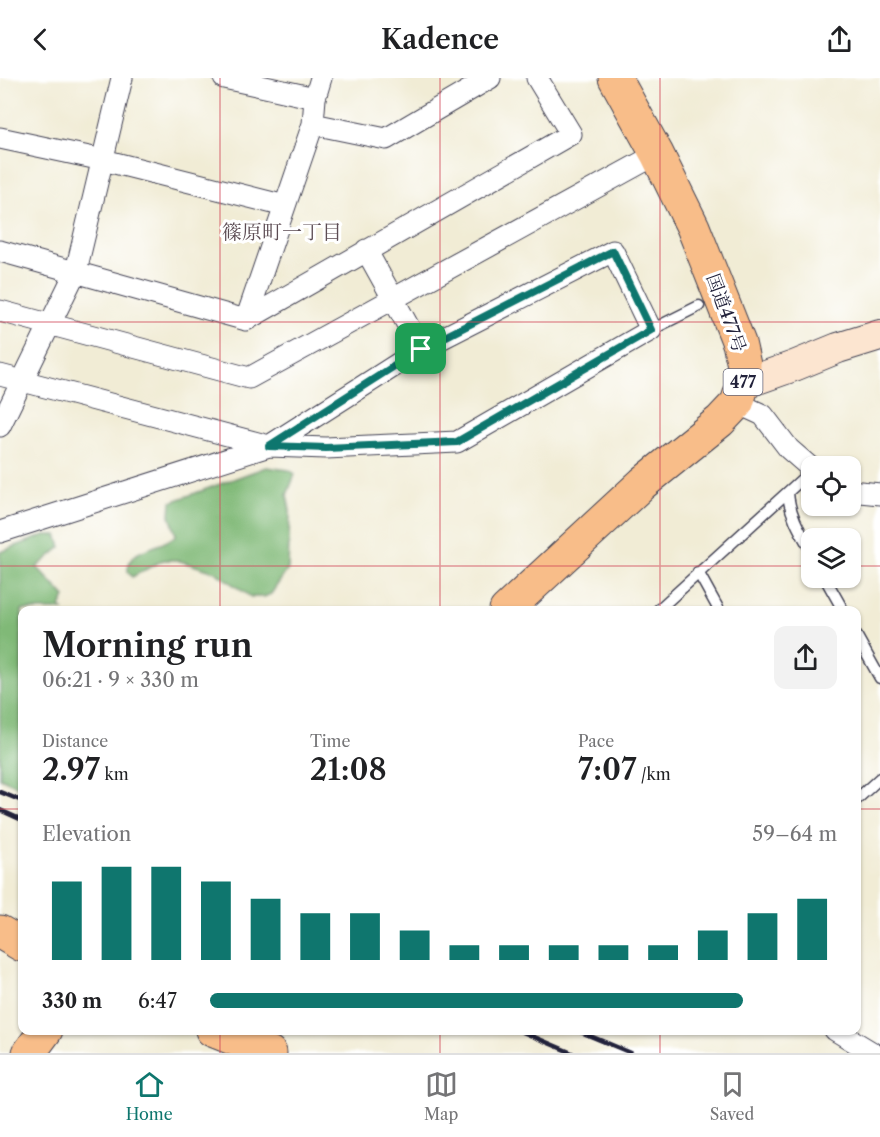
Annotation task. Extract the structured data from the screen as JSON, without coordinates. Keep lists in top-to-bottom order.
{
  "streets": {
    "main road": ["国道477号", "477"]
  },
  "crossings": [
    ["国道477号", "477"]
  ],
  "districts": ["篠原町一丁目"],
  "page": {
    "header": "Kadence",
    "heading": ["Morning run", "06:21 · 9 × 330 m"],
    "stats": [
      ["Distance", "2.97 km"],
      ["Time", "21:08"],
      ["Pace", "7:07 /km"]
    ],
    "chart": ["Elevation", "59–64 m"],
    "list": [
      {
        "name": "330 m",
        "note": "6:47"
      }
    ],
    "tabs": ["Home", "Map", "Saved"]
  }
}
